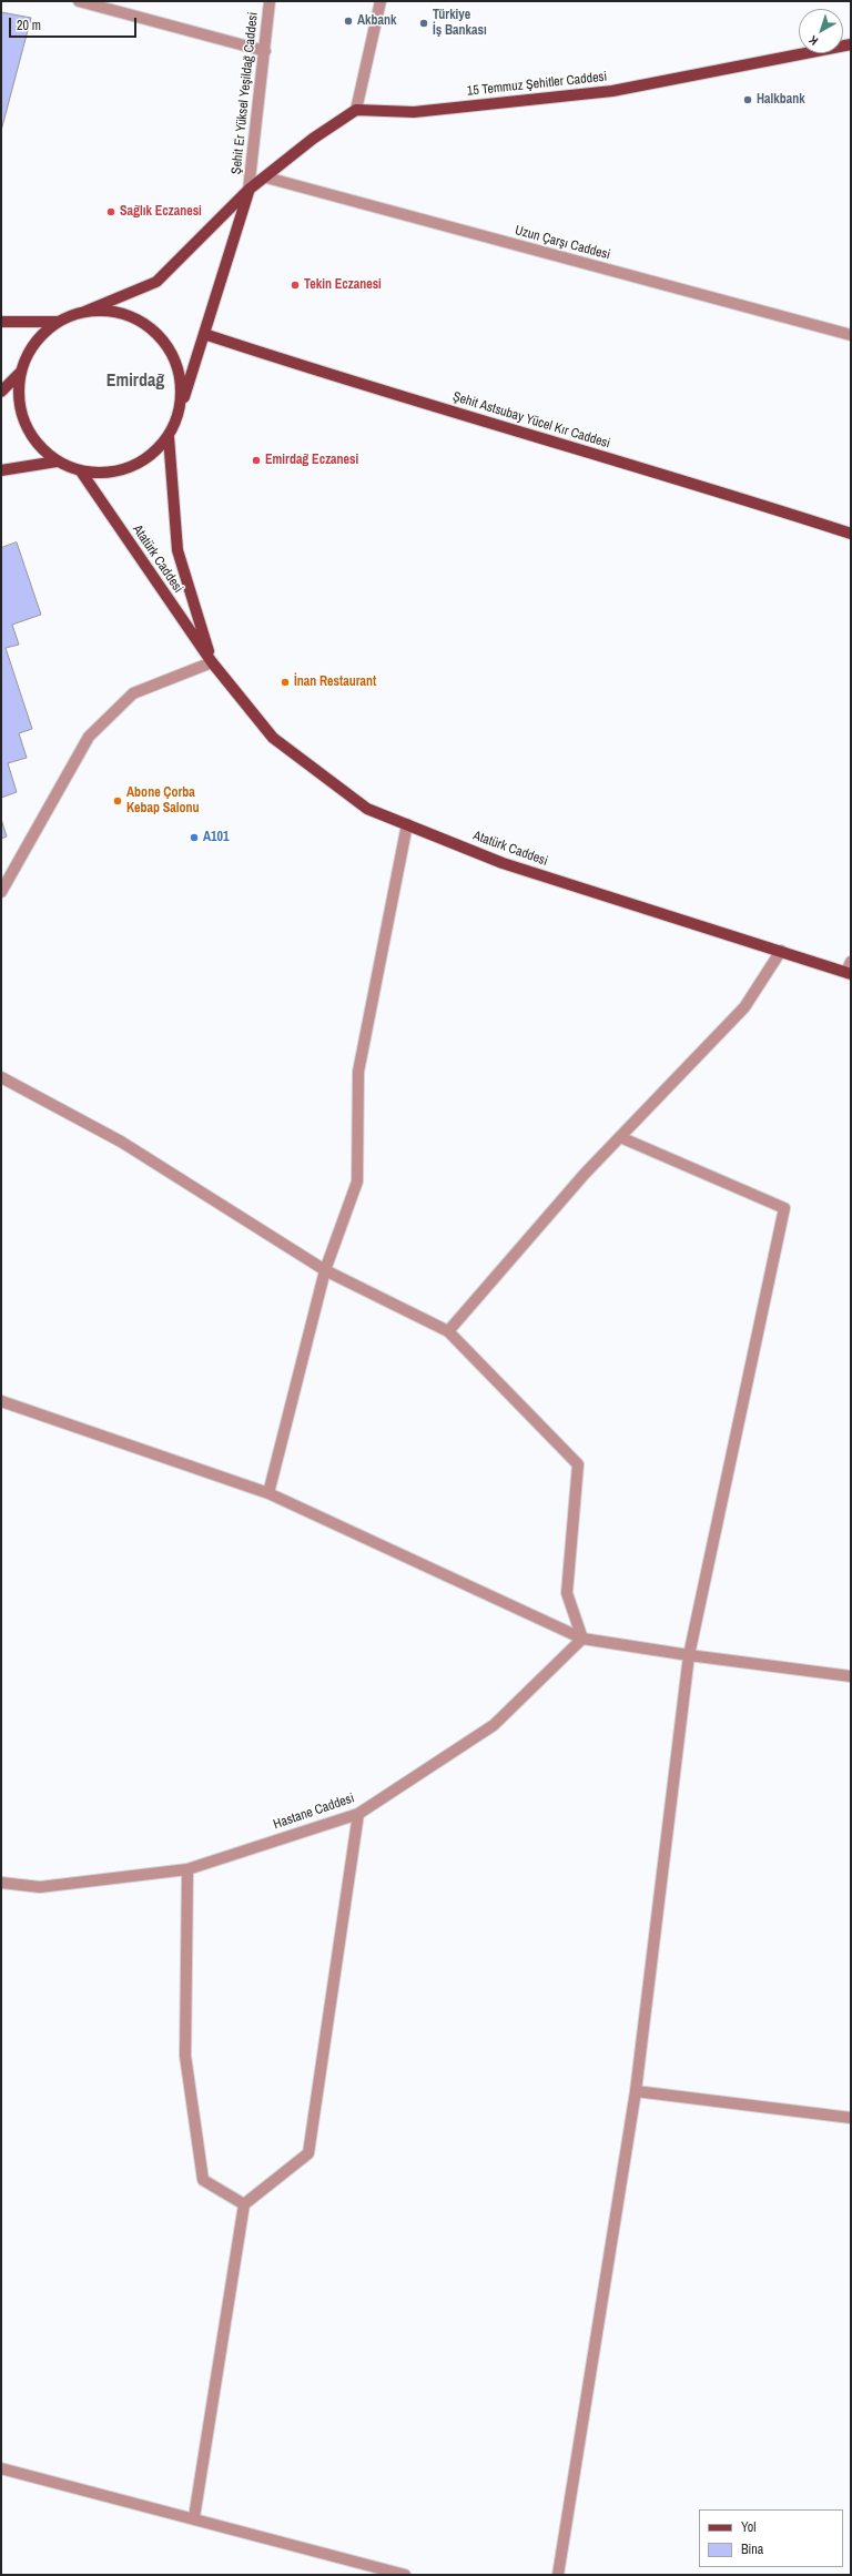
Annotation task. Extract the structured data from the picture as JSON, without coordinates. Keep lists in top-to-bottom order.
{
  "streets": {
    "main road": ["15 Temmuz Şehitler Caddesi", "Şehit Astsubay Yücel Kır Caddesi", "Atatürk Caddesi"],
    "street": ["Şehit Er Yüksel Yeşildağ Caddesi", "Uzun Çarşı Caddesi", "Hastane Caddesi"]
  },
  "districts": ["Emirdağ"],
  "places": [
    "Akbank",
    "Türkiye İş Bankası",
    "Halkbank",
    "Sağlık Eczanesi",
    "Tekin Eczanesi",
    "Emirdağ Eczanesi",
    "İnan Restaurant",
    "Abone Çorba Kebap Salonu",
    "A101"
  ],
  "legend": ["Yol", "Bina"],
  "scale_bar": "20 m",
  "north": "bottom left"
}
